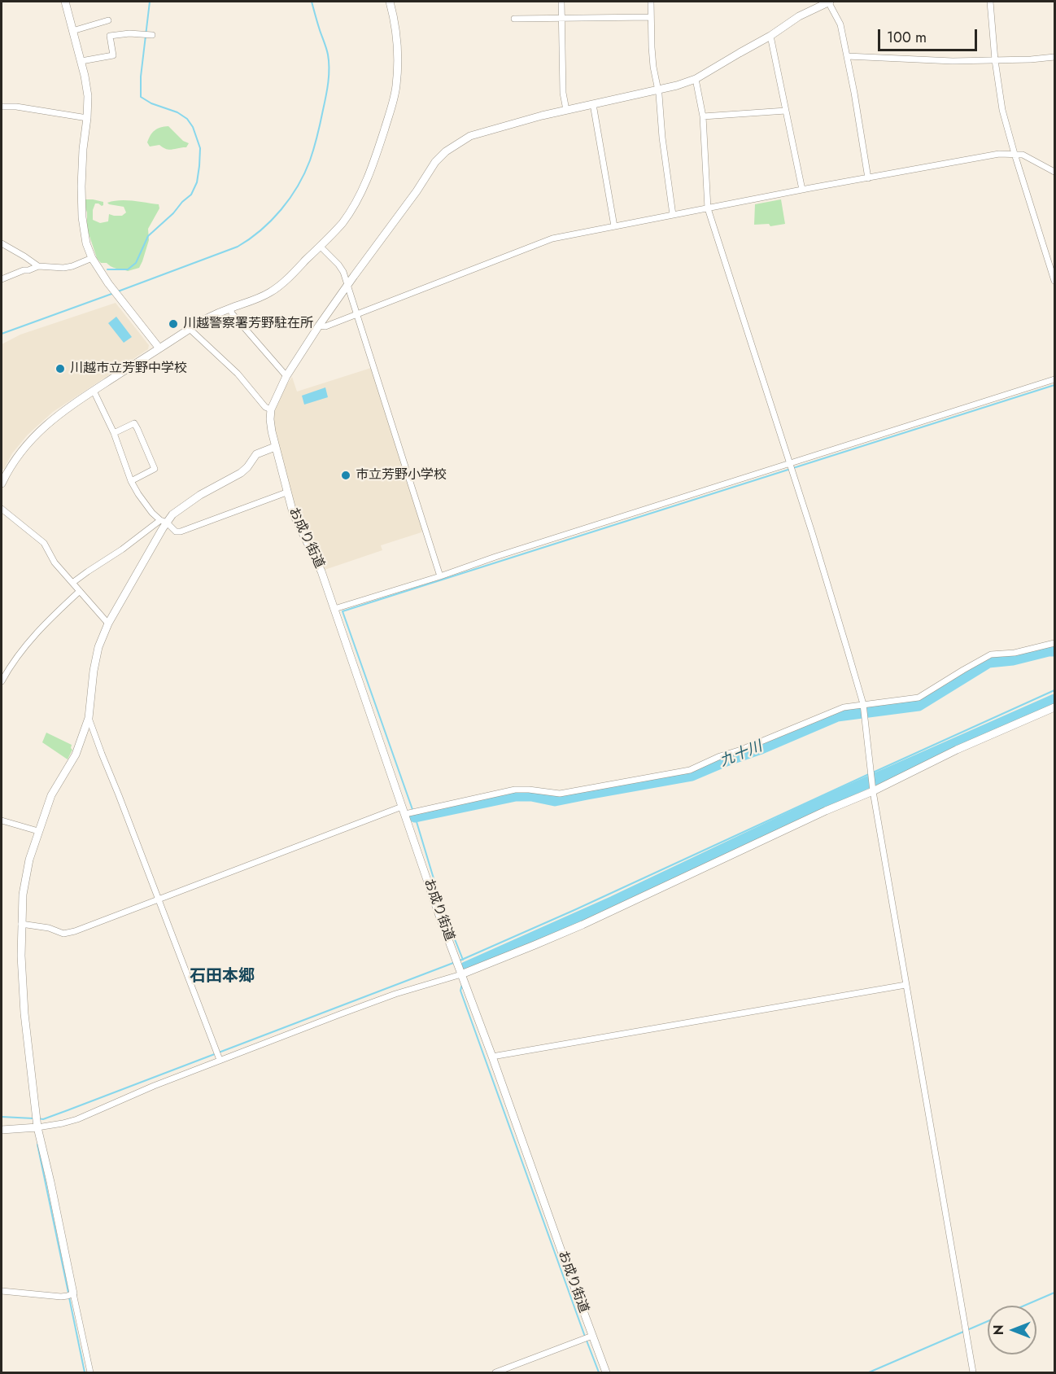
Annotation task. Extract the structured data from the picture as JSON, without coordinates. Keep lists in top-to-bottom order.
{
  "streets": {
    "street": ["お成り街道"]
  },
  "districts": ["石田本郷"],
  "water": ["九十川"],
  "places": ["川越警察署芳野駐在所", "川越市立芳野中学校", "市立芳野小学校"],
  "scale_bar": "100 m",
  "north": "left"
}
